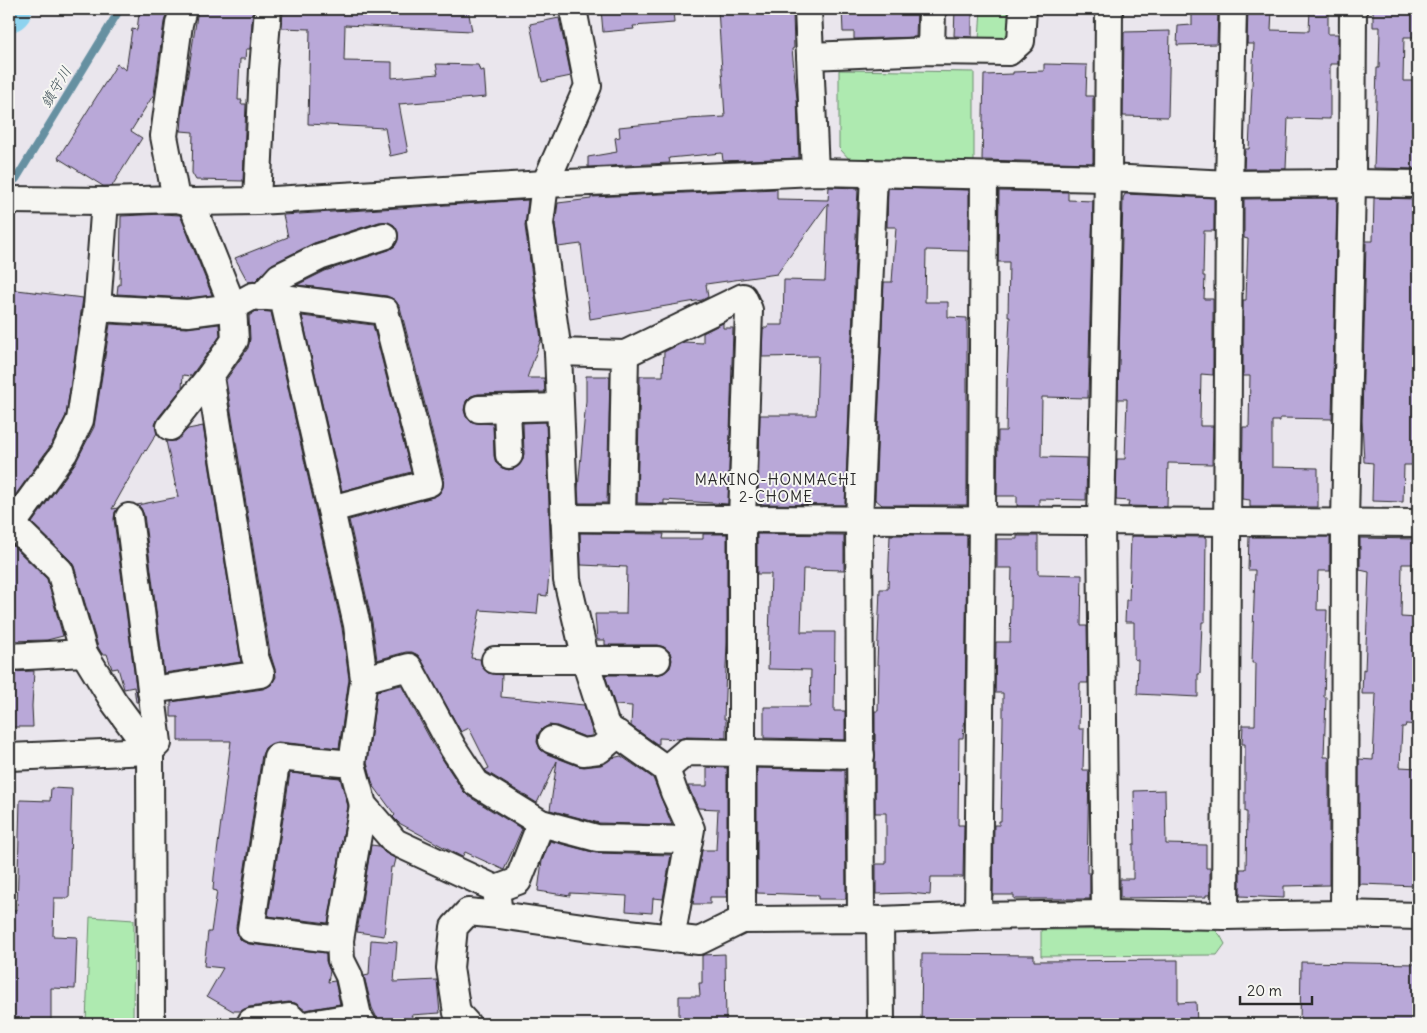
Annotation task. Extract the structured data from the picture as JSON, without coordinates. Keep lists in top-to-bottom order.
{
  "districts": ["MAKINO-HONMACHI 2-CHOME"],
  "water": ["鎮守川"],
  "scale_bar": "20 m"
}
